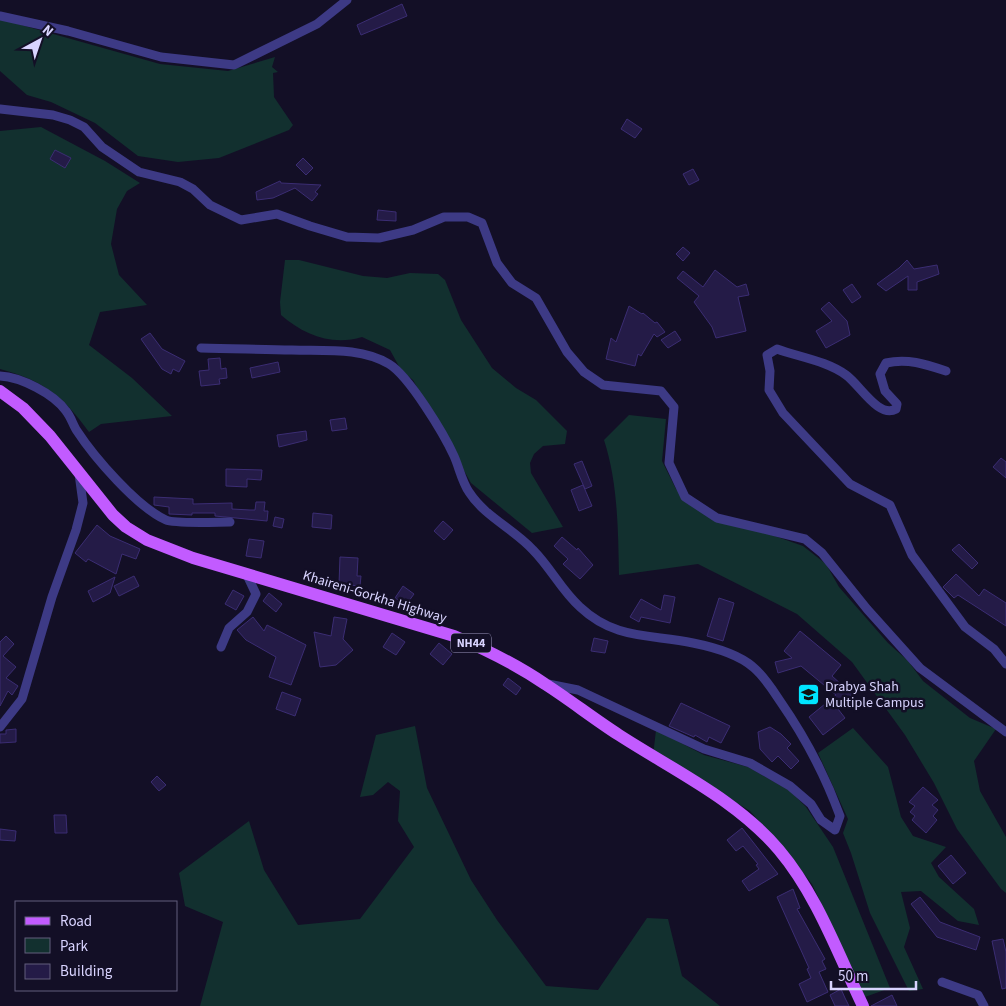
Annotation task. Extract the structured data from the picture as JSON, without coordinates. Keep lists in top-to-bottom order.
{
  "streets": {
    "main road": ["Khaireni-Gorkha Highway", "NH44"]
  },
  "places": {
    "school or university": ["Drabya Shah Multiple Campus"]
  },
  "legend": ["Road", "Park", "Building"],
  "scale_bar": "50 m",
  "north": "top right"
}
